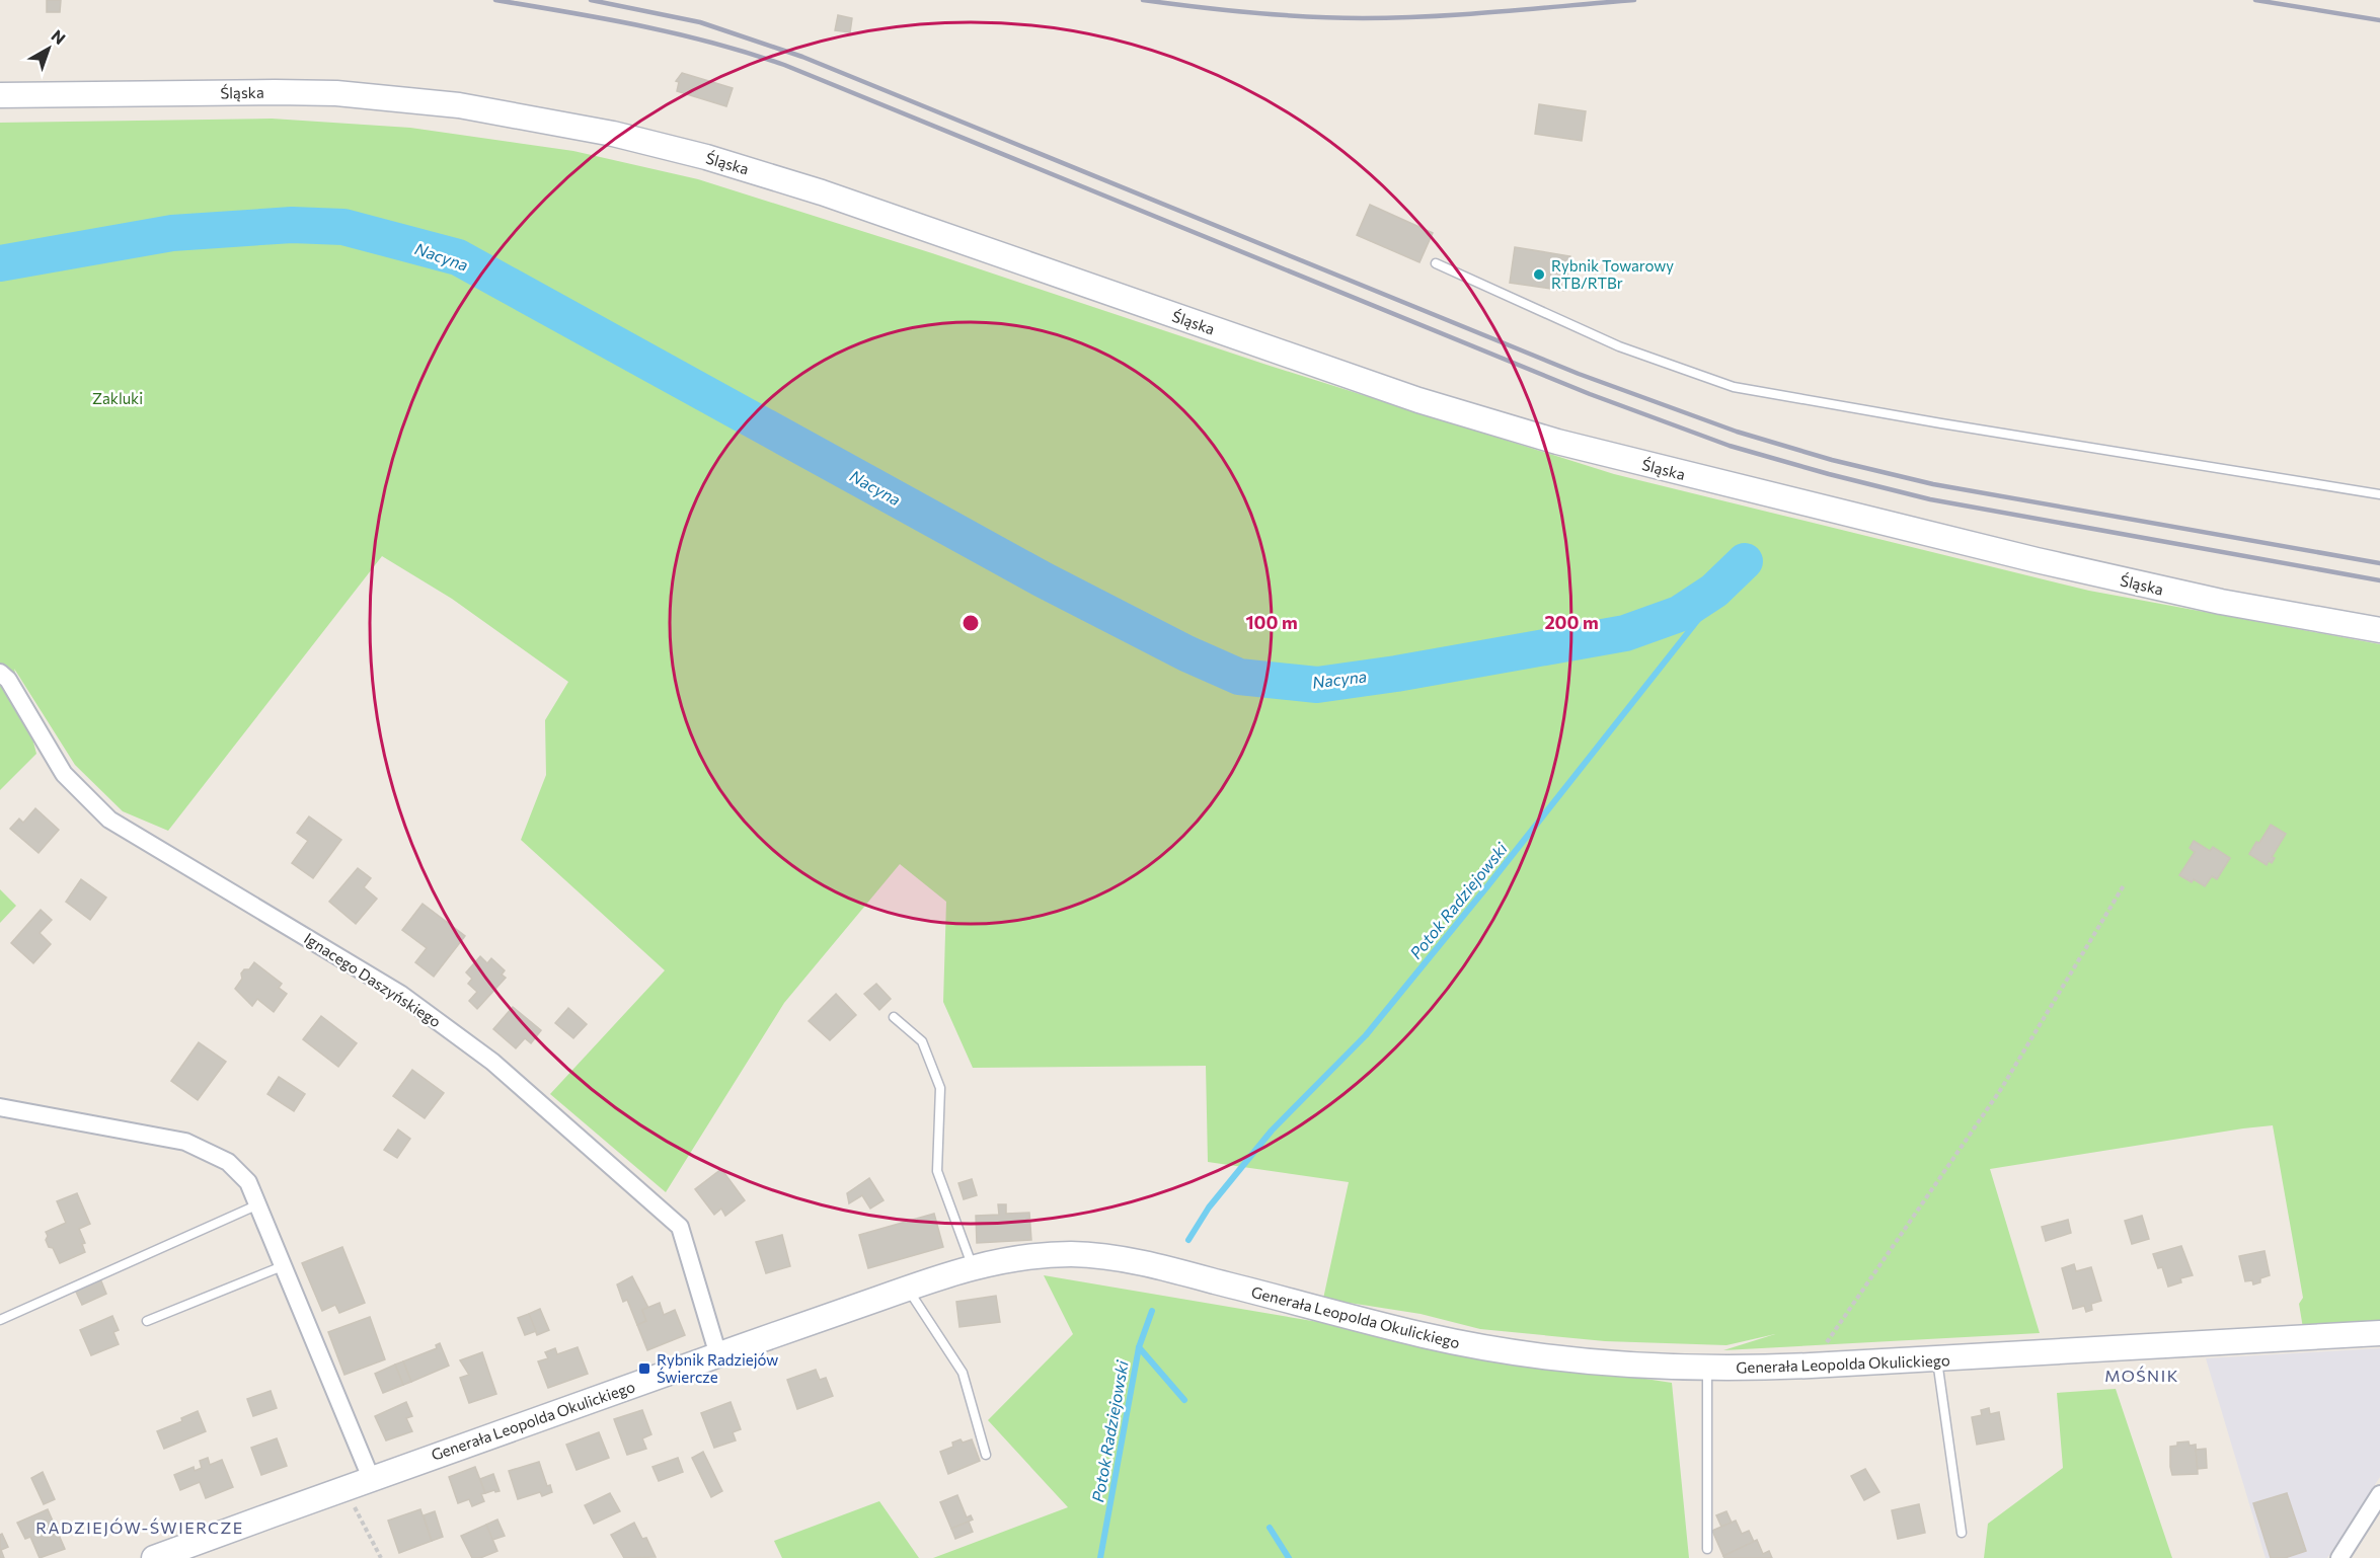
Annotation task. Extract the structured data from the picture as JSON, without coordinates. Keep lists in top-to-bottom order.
{
  "streets": {
    "street": ["Śląska", "Ignacego Daszyńskiego", "Generała Leopolda Okulickiego"]
  },
  "crossings": [
    ["Ignacego Daszyńskiego", "Generała Leopolda Okulickiego"]
  ],
  "districts": ["MOŚNIK", "RADZIEJÓW-ŚWIERCZE"],
  "water": ["Nacyna", "Potok Radziejowski"],
  "parks": ["Zakluki"],
  "places": {
    "other": ["Rybnik Towarowy RTB/RTBr"],
    "transit": ["Rybnik Radziejów Świercze"]
  },
  "north": "top right",
  "rings": ["100 m", "200 m"]
}
